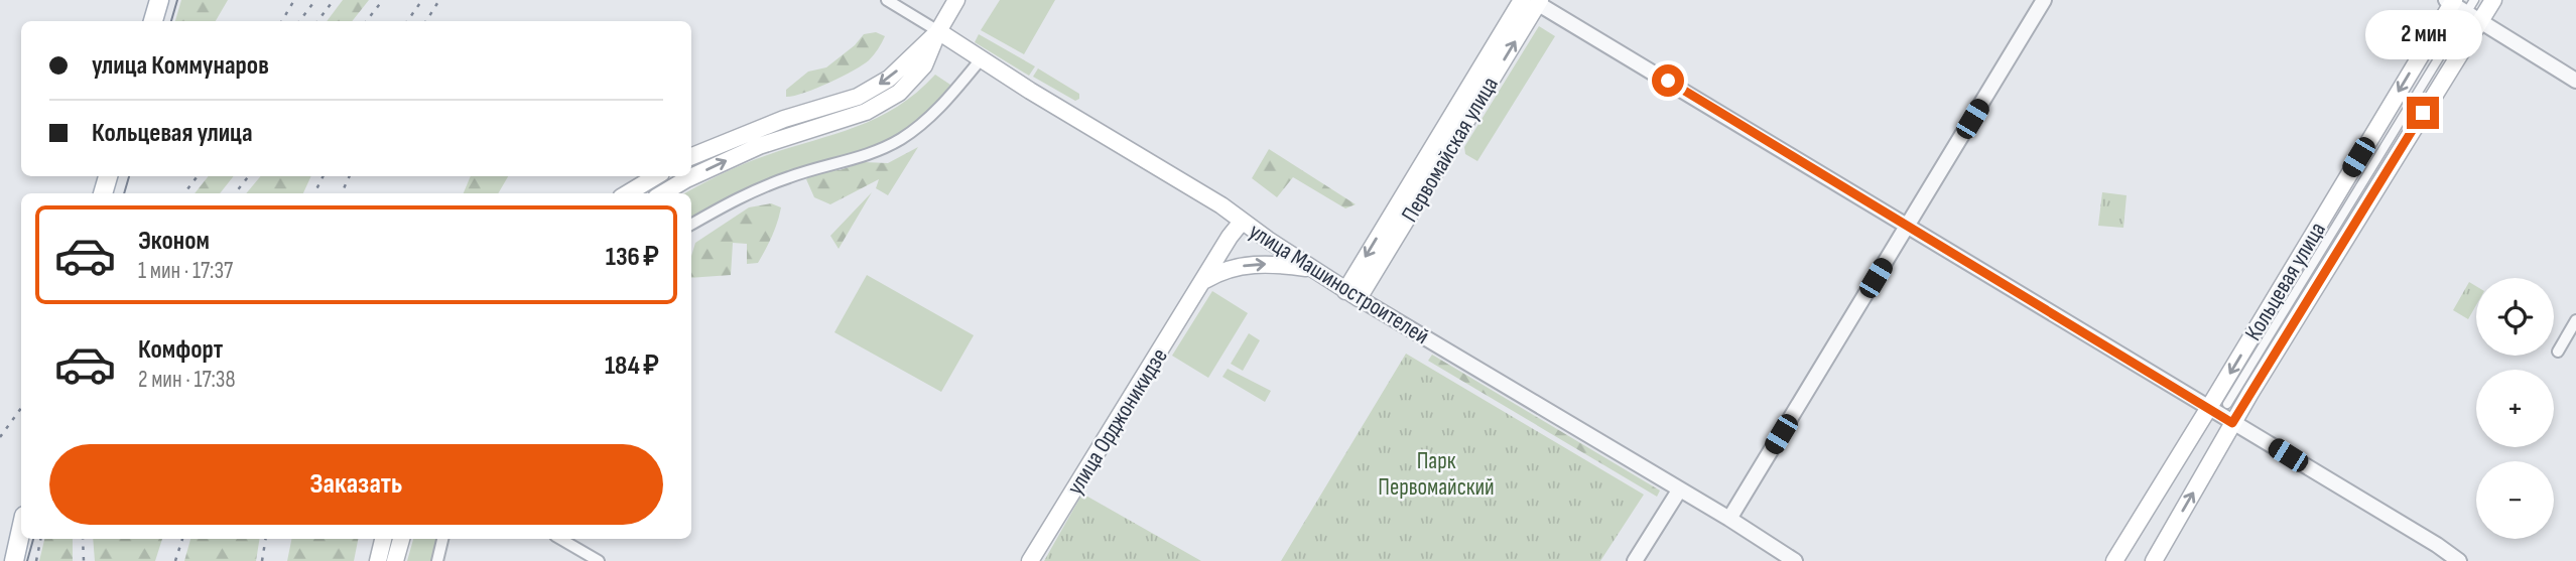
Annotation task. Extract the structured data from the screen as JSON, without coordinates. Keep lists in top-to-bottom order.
{
  "streets": {
    "main road": [
      "Первомайская улица",
      "Кольцевая улица",
      "улица Машиностроителей",
      "улица Орджоникидзе"
    ]
  },
  "crossings": [
    ["Первомайская улица", "улица Машиностроителей"],
    ["улица Машиностроителей", "улица Орджоникидзе"]
  ],
  "parks": ["Парк Первомайский"],
  "page": {
    "bubble": "2 мин",
    "banner": ["улица Коммунаров", "Кольцевая улица"],
    "list": [
      {
        "name": "Эконом",
        "note": "1 мин · 17:37",
        "value": "136 ₽"
      },
      {
        "name": "Комфорт",
        "note": "2 мин · 17:38",
        "value": "184 ₽"
      }
    ],
    "map_buttons": ["+", "−"],
    "buttons": "Заказать"
  }
}
